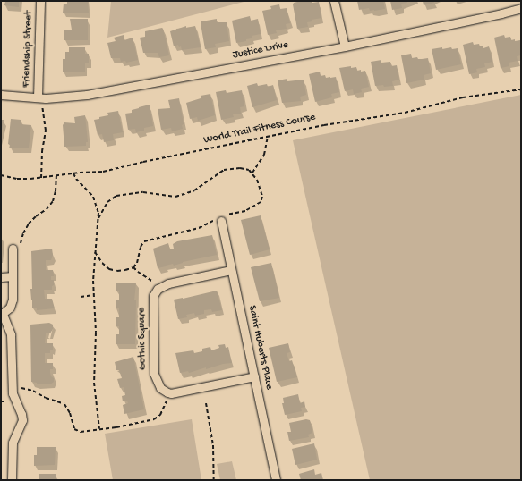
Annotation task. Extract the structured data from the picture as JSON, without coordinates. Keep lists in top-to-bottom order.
{
  "streets": {
    "street": [
      "Friendship Street",
      "Justice Drive",
      "Gothic Square",
      "Saint Huberts Place"
    ],
    "path": ["World Trail Fitness Course"]
  },
  "crossings": [
    ["Friendship Street", "Justice Drive"],
    ["Gothic Square", "Saint Huberts Place"]
  ]
}
